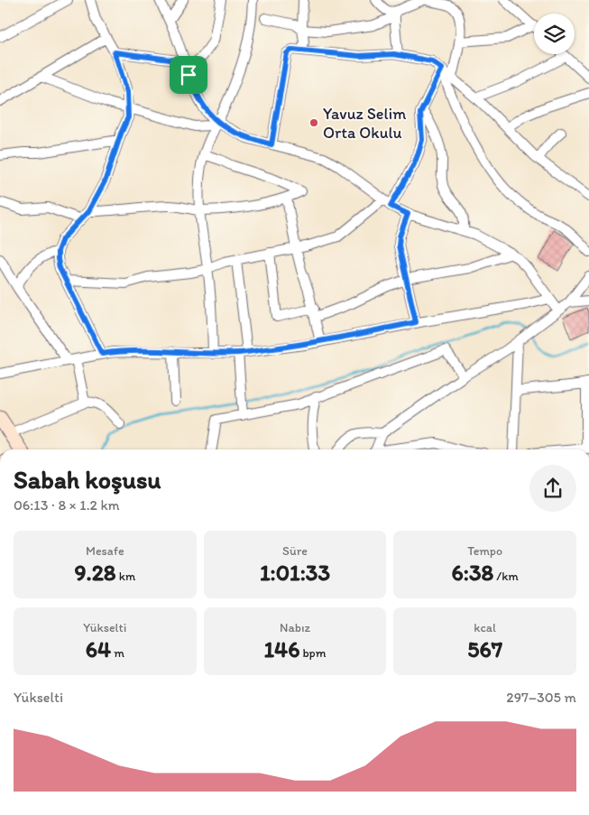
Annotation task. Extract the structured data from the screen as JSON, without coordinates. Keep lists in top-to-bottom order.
{
  "places": ["Yavuz Selim Orta Okulu"],
  "page": {
    "heading": ["Sabah koşusu", "06:13 · 8 × 1.2 km"],
    "stats": [
      ["Mesafe", "9.28 km"],
      ["Süre", "1:01:33"],
      ["Tempo", "6:38 /km"],
      ["Yükselti", "64 m"],
      ["Nabız", "146 bpm"],
      ["kcal", "567"]
    ],
    "chart": ["Yükselti", "297–305 m"]
  }
}
